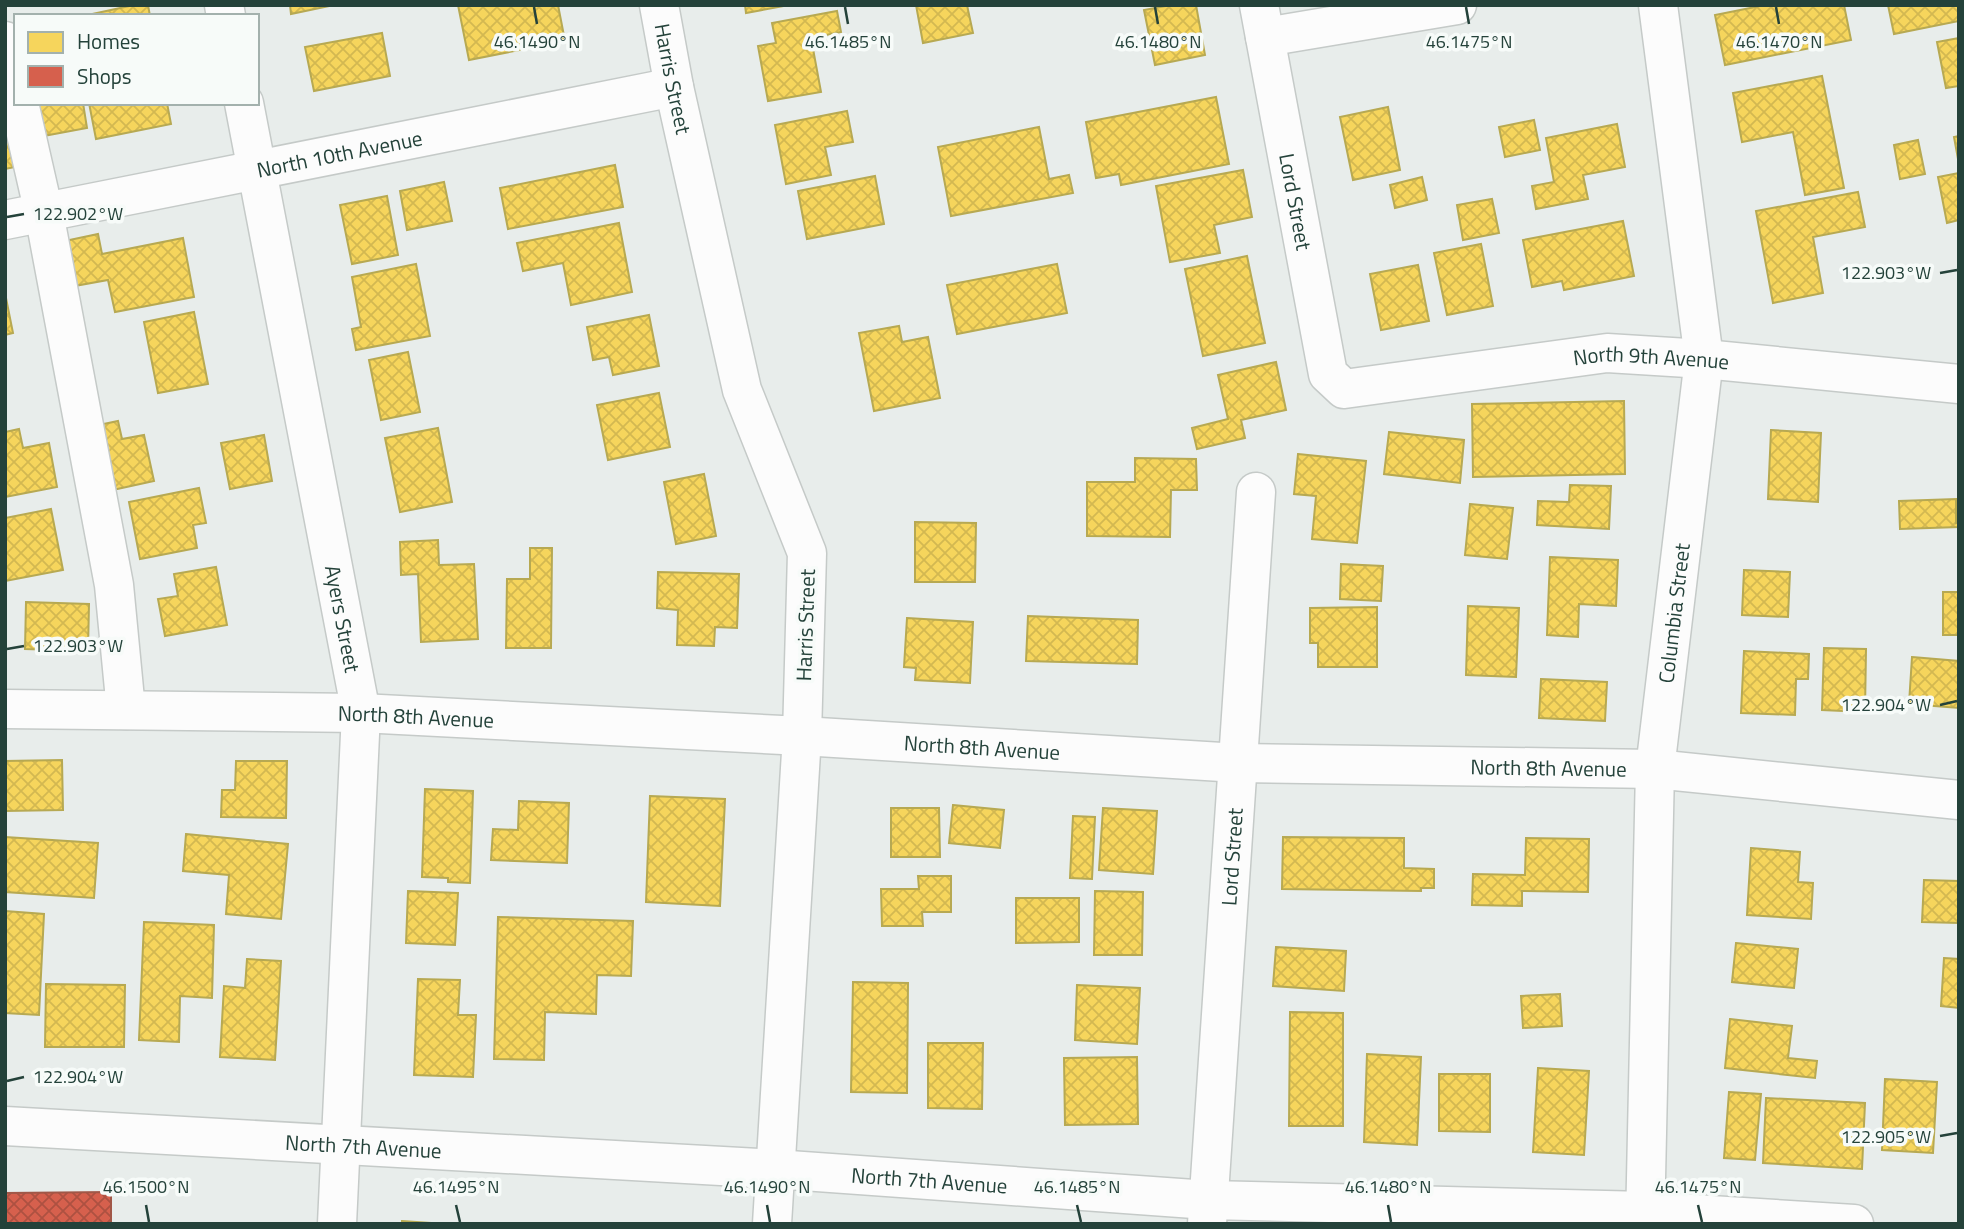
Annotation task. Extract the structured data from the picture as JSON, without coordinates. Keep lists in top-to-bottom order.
{
  "streets": {
    "street": [
      "Harris Street",
      "North 10th Avenue",
      "Lord Street",
      "North 9th Avenue",
      "Columbia Street",
      "Ayers Street",
      "North 8th Avenue",
      "North 7th Avenue"
    ]
  },
  "crossings": [
    ["Harris Street", "North 10th Avenue"],
    ["Harris Street", "North 8th Avenue"],
    ["Harris Street", "North 7th Avenue"],
    ["North 10th Avenue", "Ayers Street"],
    ["Lord Street", "North 9th Avenue"],
    ["Lord Street", "North 8th Avenue"],
    ["Lord Street", "North 7th Avenue"],
    ["North 9th Avenue", "Columbia Street"],
    ["Columbia Street", "North 8th Avenue"],
    ["Columbia Street", "North 7th Avenue"],
    ["Ayers Street", "North 8th Avenue"],
    ["Ayers Street", "North 7th Avenue"]
  ],
  "legend": ["Homes", "Shops"],
  "coordinates": [
    "46.1490°N",
    "46.1485°N",
    "46.1480°N",
    "46.1475°N",
    "46.1470°N",
    "122.902°W",
    "122.903°W",
    "122.904°W",
    "122.905°W",
    "46.1500°N",
    "46.1495°N"
  ]
}
